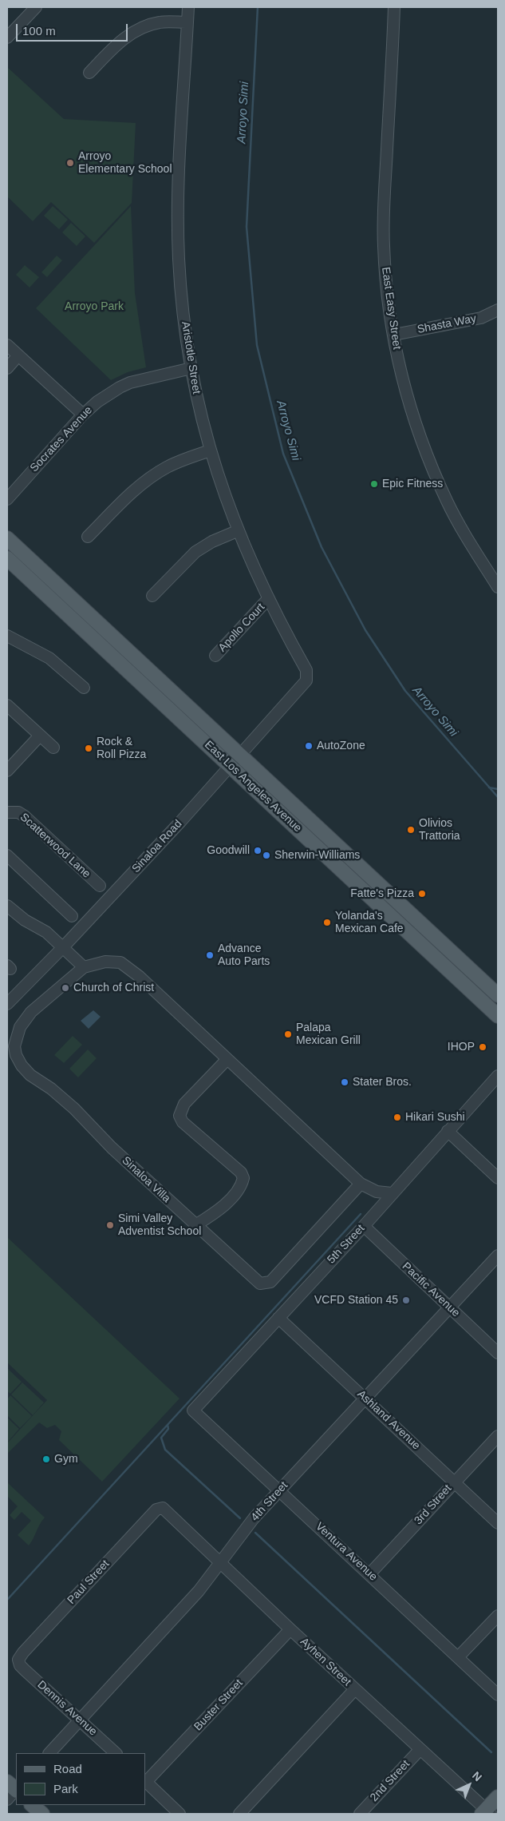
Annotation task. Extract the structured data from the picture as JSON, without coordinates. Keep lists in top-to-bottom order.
{
  "streets": {
    "main road": ["East Los Angeles Avenue"],
    "street": [
      "East Easy Street",
      "Shasta Way",
      "Aristotle Street",
      "Socrates Avenue",
      "Apollo Court",
      "Scatterwood Lane",
      "Sinaloa Road",
      "Sinaloa Villa",
      "5th Street",
      "Pacific Avenue",
      "Ashland Avenue",
      "4th Street",
      "3rd Street",
      "Ventura Avenue",
      "Paul Street",
      "Ayhen Street",
      "Buster Street",
      "Dennis Avenue",
      "2nd Street"
    ]
  },
  "crossings": [
    ["East Easy Street", "Shasta Way"],
    ["Aristotle Street", "Socrates Avenue"],
    ["Aristotle Street", "Apollo Court"],
    ["Aristotle Street", "Sinaloa Road"],
    ["East Los Angeles Avenue", "Sinaloa Road"],
    ["Sinaloa Villa", "5th Street"],
    ["5th Street", "Pacific Avenue"],
    ["5th Street", "Ashland Avenue"],
    ["5th Street", "Ventura Avenue"],
    ["Pacific Avenue", "4th Street"],
    ["Ashland Avenue", "4th Street"],
    ["Ashland Avenue", "3rd Street"],
    ["4th Street", "Ventura Avenue"],
    ["4th Street", "Ayhen Street"],
    ["4th Street", "Dennis Avenue"],
    ["3rd Street", "Ventura Avenue"],
    ["Paul Street", "Ayhen Street"],
    ["Paul Street", "Dennis Avenue"],
    ["Ayhen Street", "Buster Street"],
    ["Ayhen Street", "2nd Street"]
  ],
  "water": ["Arroyo Simi"],
  "parks": ["Arroyo Park"],
  "places": [
    "Arroyo Elementary School",
    "Epic Fitness",
    "AutoZone",
    "Rock & Roll Pizza",
    "Olivios Trattoria",
    "Goodwill",
    "Sherwin-Williams",
    "Fatte's Pizza",
    "Yolanda's Mexican Cafe",
    "Advance Auto Parts",
    "Church of Christ",
    "Palapa Mexican Grill",
    "IHOP",
    "Stater Bros.",
    "Hikari Sushi",
    "Simi Valley Adventist School",
    "VCFD Station 45",
    "Gym"
  ],
  "legend": ["Road", "Park"],
  "scale_bar": "100 m",
  "north": "top right"
}
